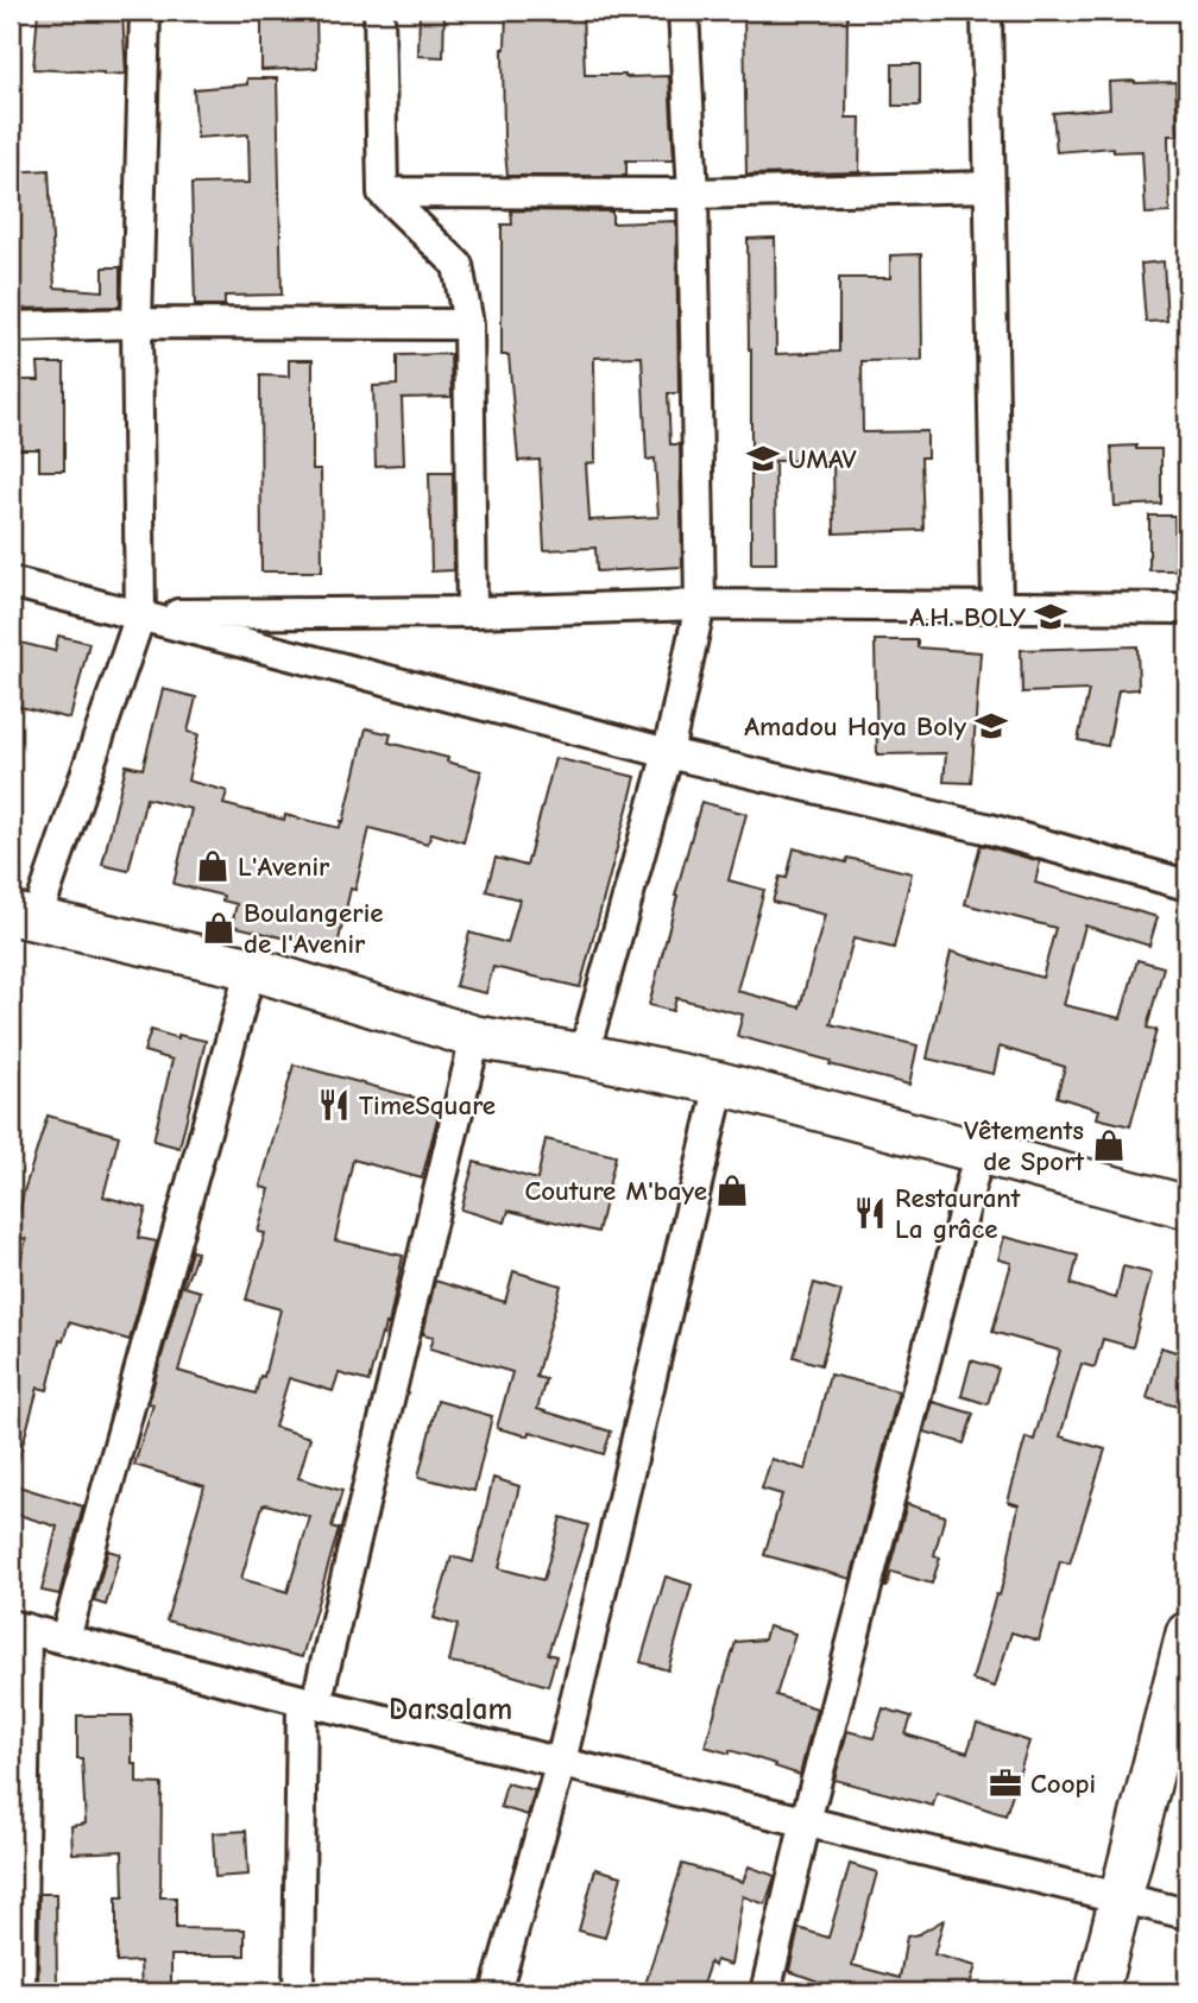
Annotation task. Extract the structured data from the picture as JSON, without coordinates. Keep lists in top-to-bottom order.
{
  "districts": ["Darsalam"],
  "places": {
    "school or university": ["UMAV", "A.H. BOLY", "Amadou Haya Boly"],
    "shop": [
      "L'Avenir",
      "Boulangerie de l'Avenir",
      "Vêtements de Sport",
      "Couture M'baye"
    ],
    "restaurant": ["TimeSquare", "Restaurant La grâce"],
    "office": ["Coopi"]
  }
}
